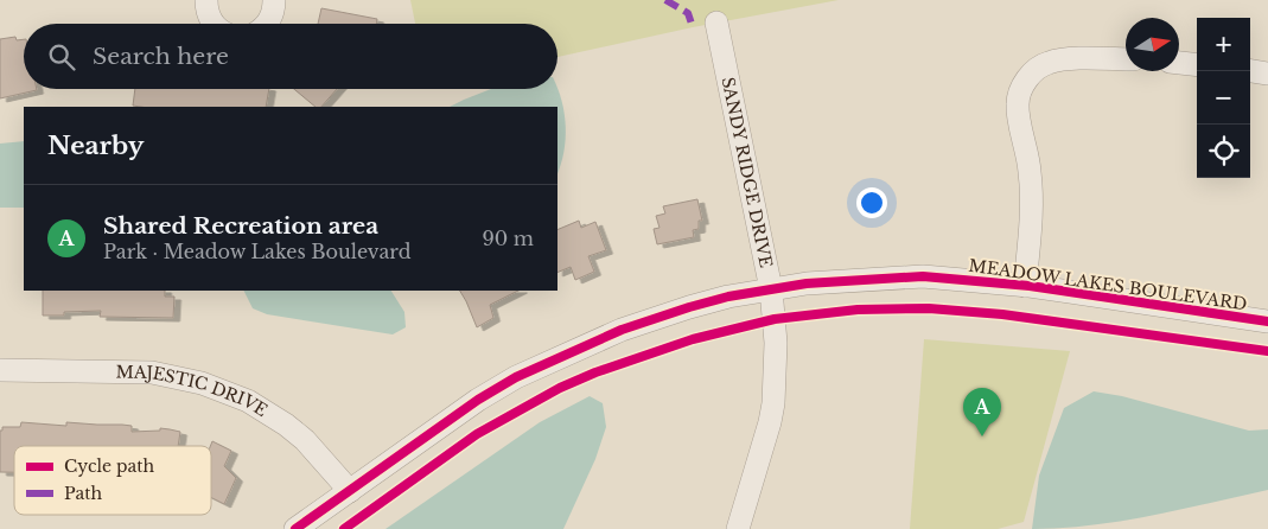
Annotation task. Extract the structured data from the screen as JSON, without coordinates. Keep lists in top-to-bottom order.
{
  "streets": {
    "street": ["SANDY RIDGE DRIVE", "MEADOW LAKES BOULEVARD", "MAJESTIC DRIVE"]
  },
  "crossings": [
    ["SANDY RIDGE DRIVE", "MEADOW LAKES BOULEVARD"],
    ["MEADOW LAKES BOULEVARD", "MAJESTIC DRIVE"]
  ],
  "legend": ["Cycle path", "Path"],
  "north": "right",
  "page": {
    "map_buttons": ["+", "−"],
    "search": "Search here",
    "heading": "Nearby",
    "list": [
      {
        "mark": "A",
        "name": "Shared Recreation area",
        "note": "Park · Meadow Lakes Boulevard",
        "value": "90 m"
      }
    ],
    "pins": "A"
  }
}
